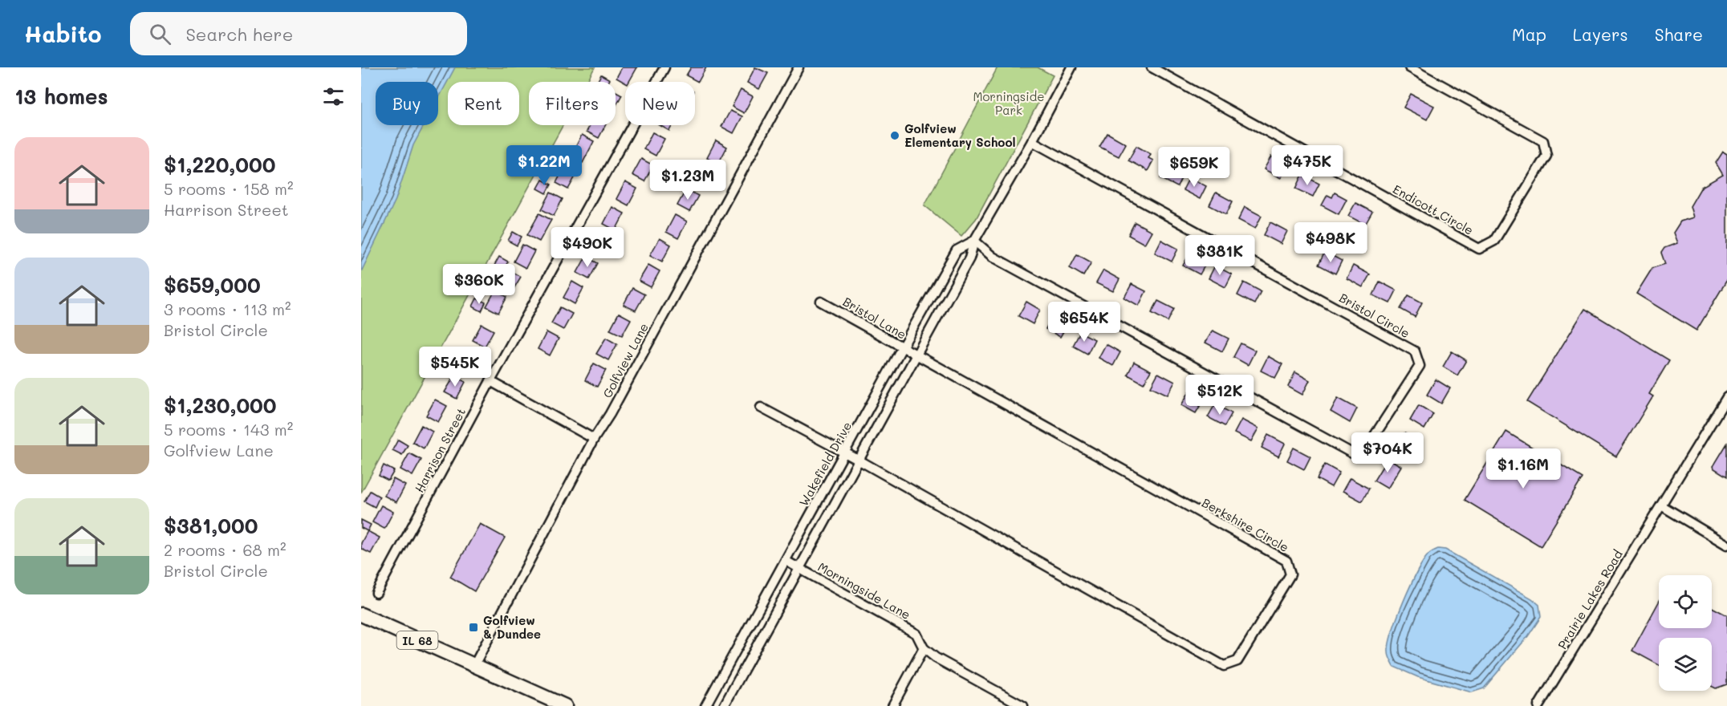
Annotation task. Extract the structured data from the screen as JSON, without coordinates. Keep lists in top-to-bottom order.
{
  "streets": {
    "main road": ["IL 68"],
    "street": [
      "Endicott Circle",
      "Bristol Circle",
      "Bristol Lane",
      "Golfview Lane",
      "Harrison Street",
      "Wakefield Drive",
      "Berkshire Circle",
      "Morningside Lane",
      "Prairie Lakes Road"
    ]
  },
  "crossings": [
    ["Bristol Circle", "Wakefield Drive"],
    ["Bristol Lane", "Wakefield Drive"],
    ["Bristol Lane", "Berkshire Circle"],
    ["Golfview Lane", "IL 68"],
    ["Wakefield Drive", "Berkshire Circle"],
    ["Wakefield Drive", "Morningside Lane"]
  ],
  "parks": ["Morningside Park"],
  "places": {
    "other": ["Golfview Elementary School"],
    "transit": ["Golfview & Dundee"]
  },
  "page": {
    "header": "Habito",
    "search": "Search here",
    "nav": ["Map", "Layers", "Share"],
    "heading": "13 homes",
    "chip": [
      "Buy",
      "Rent",
      "Filters",
      "New"
    ],
    "list": [
      {
        "name": "$1,220,000",
        "note": "5 rooms · 158 m² · Harrison Street"
      },
      {
        "name": "$659,000",
        "note": "3 rooms · 113 m² · Bristol Circle"
      },
      {
        "name": "$1,230,000",
        "note": "5 rooms · 143 m² · Golfview Lane"
      },
      {
        "name": "$381,000",
        "note": "2 rooms · 68 m² · Bristol Circle"
      }
    ],
    "price": [
      "$1.22M",
      "$475K",
      "$659K",
      "$1.23M",
      "$498K",
      "$490K",
      "$381K",
      "$360K",
      "$654K",
      "$545K",
      "$512K",
      "$704K",
      "$1.16M"
    ]
  }
}
